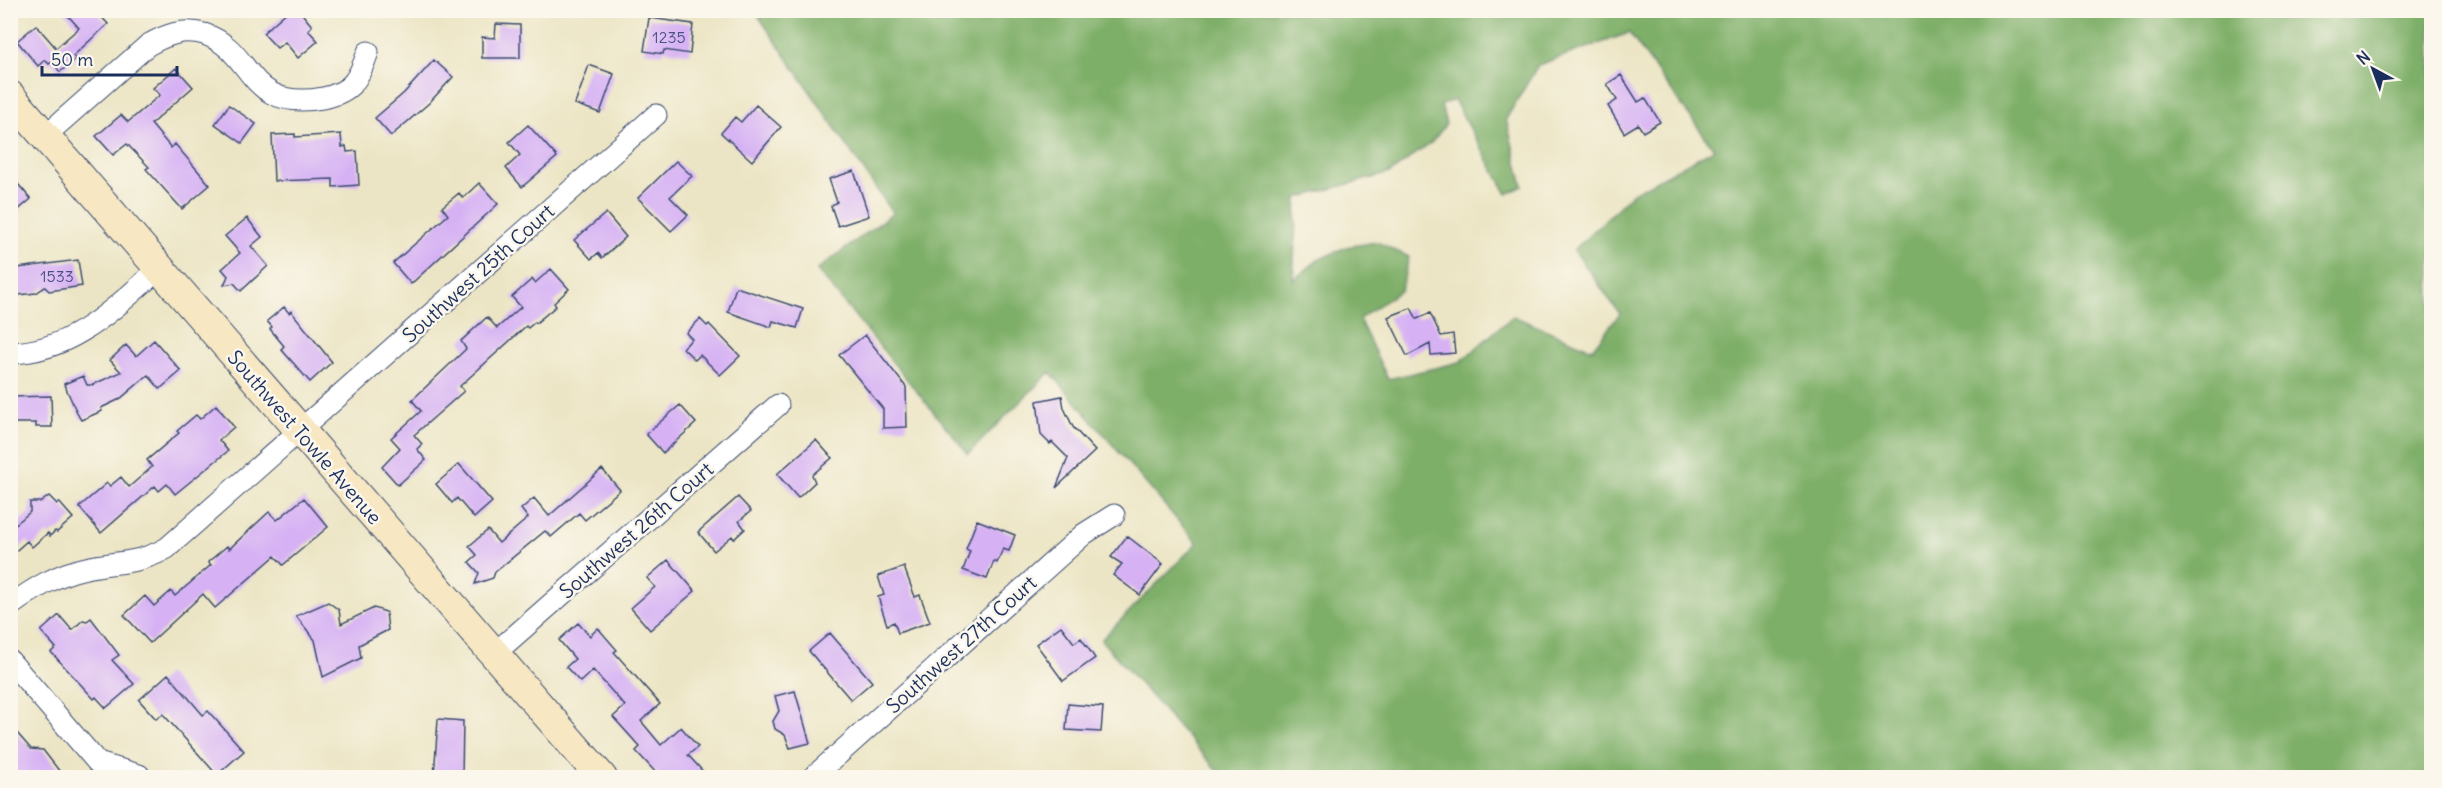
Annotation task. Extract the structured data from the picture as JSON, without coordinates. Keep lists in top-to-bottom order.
{
  "streets": {
    "main road": ["Southwest Towle Avenue"],
    "street": ["Southwest 25th Court", "Southwest 26th Court", "Southwest 27th Court"]
  },
  "crossings": [
    ["Southwest 25th Court", "Southwest Towle Avenue"],
    ["Southwest Towle Avenue", "Southwest 26th Court"]
  ],
  "house_numbers": ["1235", "1533"],
  "scale_bar": "50 m",
  "north": "top left"
}
